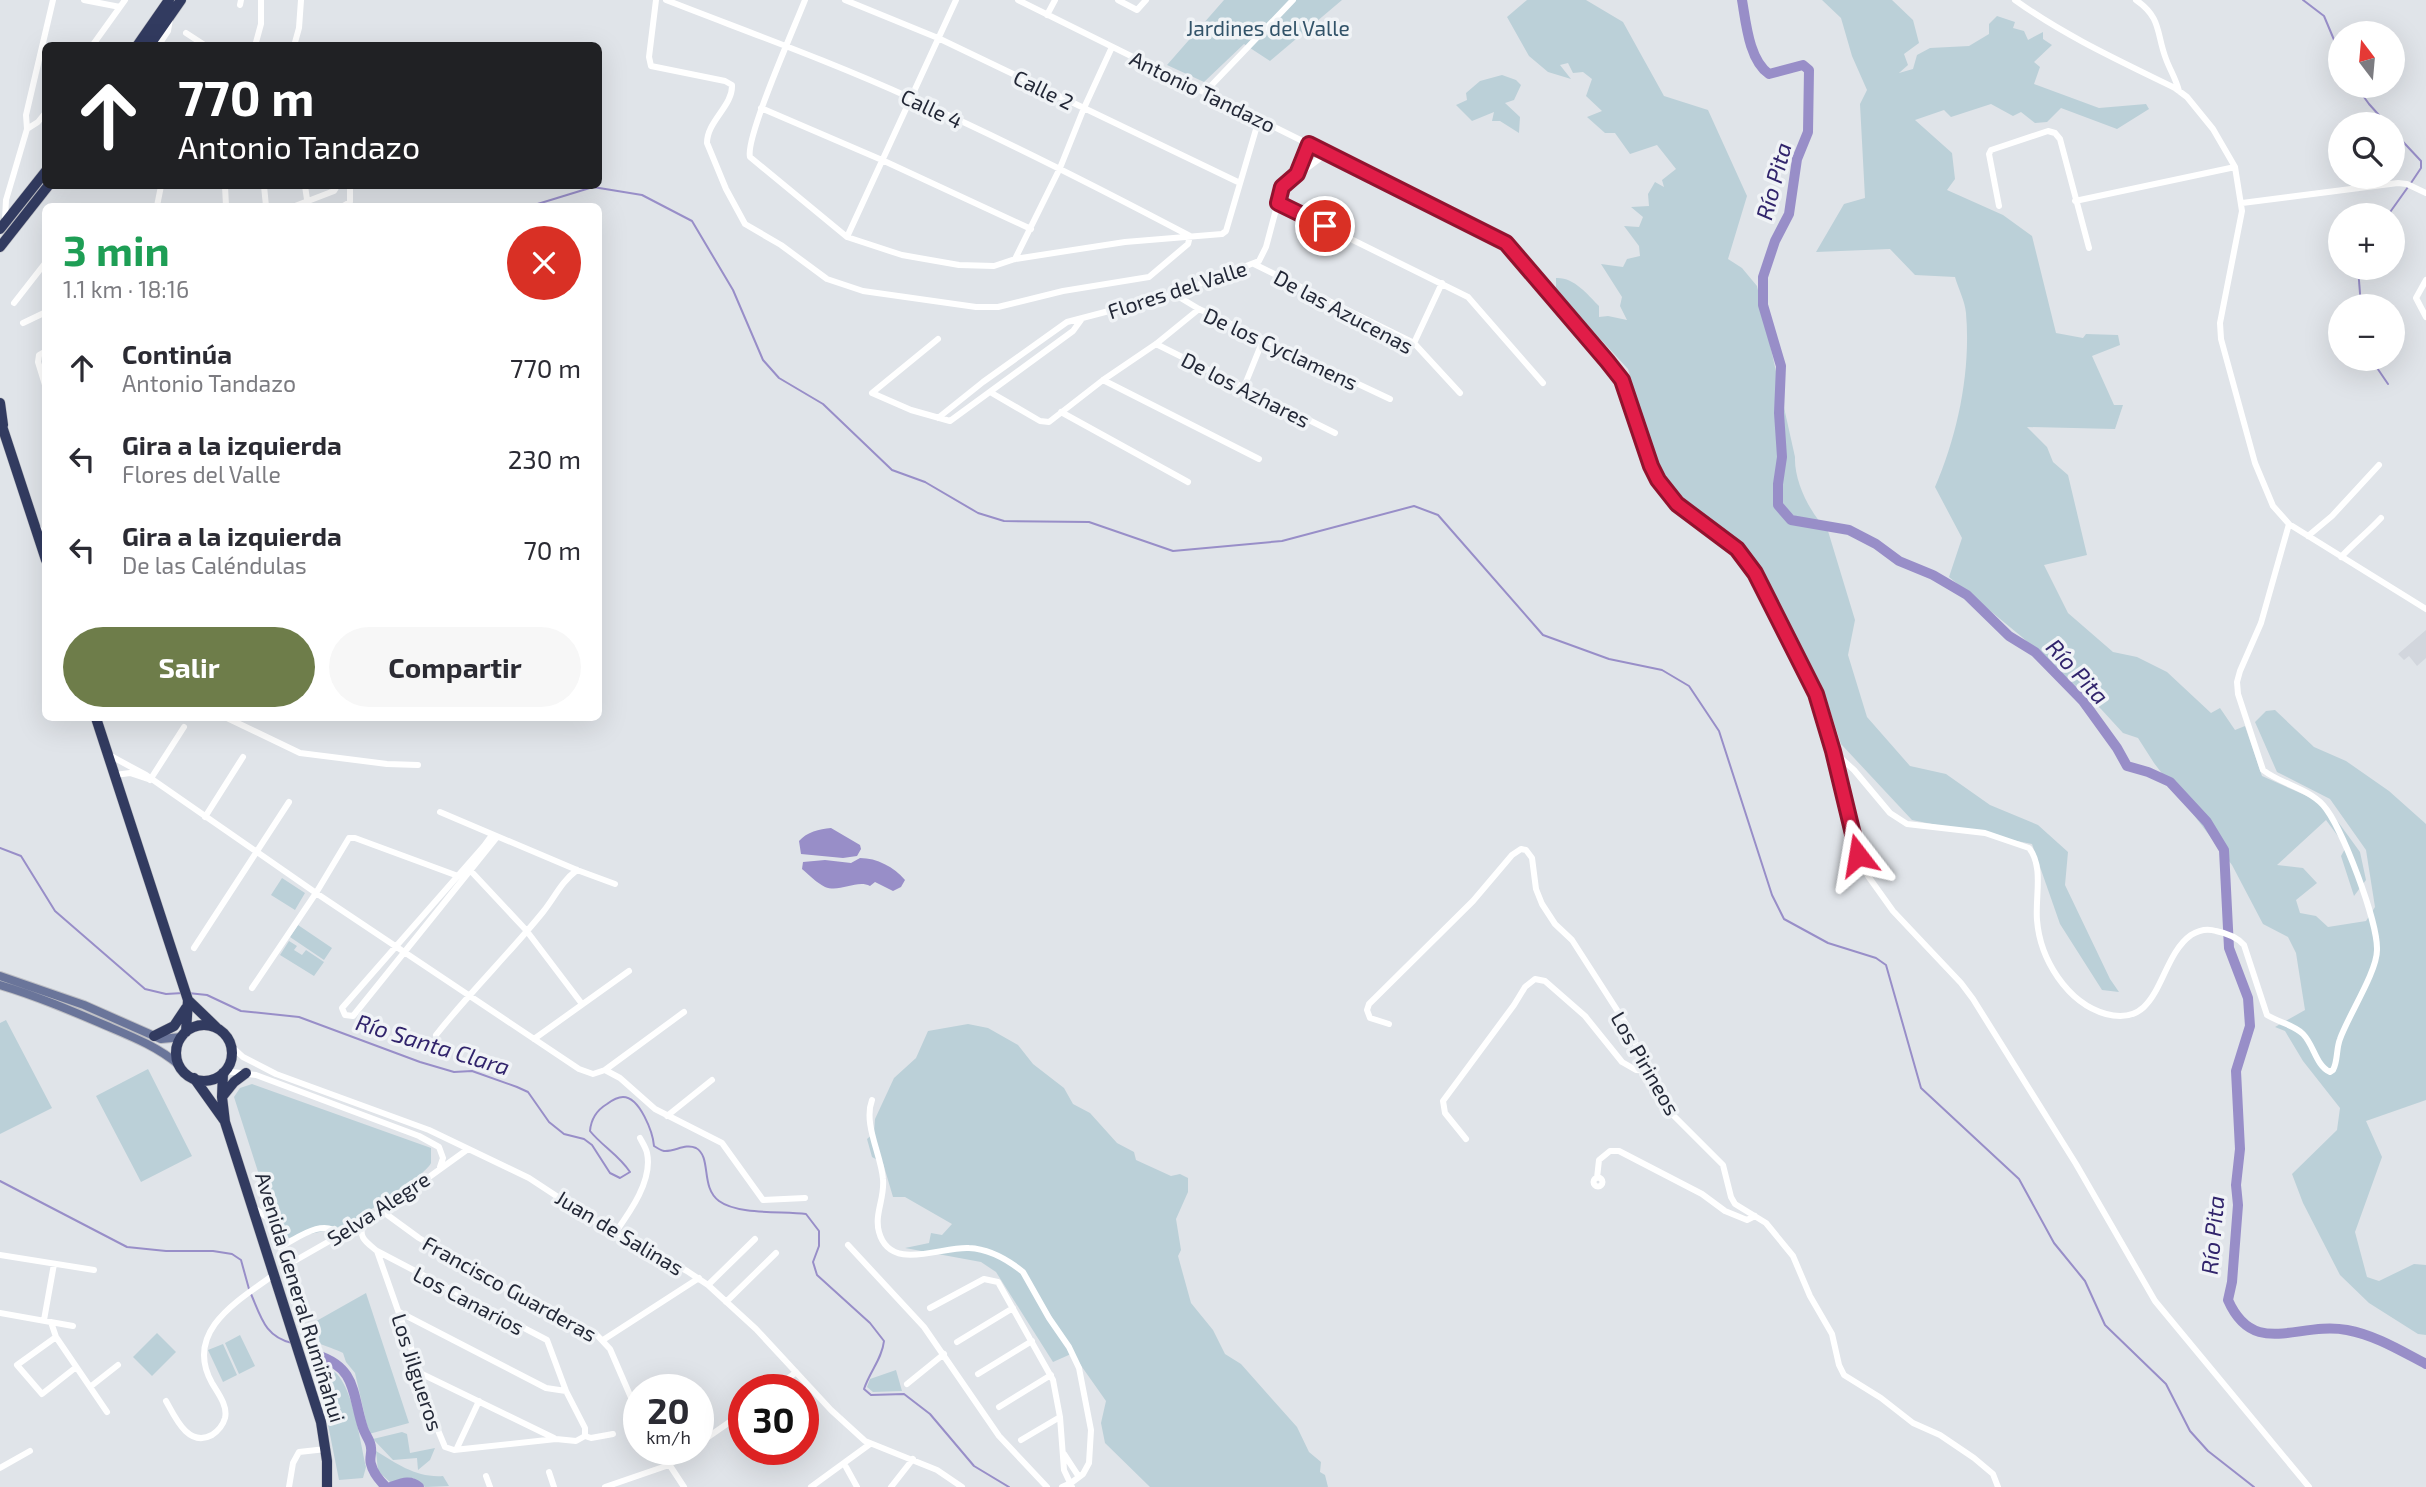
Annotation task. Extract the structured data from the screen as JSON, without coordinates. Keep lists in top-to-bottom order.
{
  "streets": {
    "highway": ["Avenida General Rumiñahui"],
    "street": [
      "Calle 2",
      "Antonio Tandazo",
      "Calle 4",
      "Flores del Valle",
      "De las Azucenas",
      "De los Cyclamens",
      "De los Azhares",
      "Los Pirineos",
      "Selva Alegre",
      "Juan de Salinas",
      "Francisco Guarderas",
      "Los Canarios",
      "Los Jilgueros"
    ]
  },
  "crossings": [
    ["Antonio Tandazo", "Flores del Valle"],
    ["Flores del Valle", "De las Azucenas"],
    ["Flores del Valle", "De los Cyclamens"],
    ["Selva Alegre", "Juan de Salinas"],
    ["Selva Alegre", "Francisco Guarderas"],
    ["Juan de Salinas", "Avenida General Rumiñahui"],
    ["Los Canarios", "Los Jilgueros"]
  ],
  "water": ["Río Pita", "Río Santa Clara"],
  "parks": ["Jardines del Valle"],
  "north": "top",
  "page": {
    "map_buttons": ["+", "−"],
    "turn": ["770 m", "Antonio Tandazo"],
    "heading": ["3 min", "1.1 km · 18:16"],
    "list": [
      {
        "name": "Continúa",
        "note": "Antonio Tandazo",
        "value": "770 m"
      },
      {
        "name": "Gira a la izquierda",
        "note": "Flores del Valle",
        "value": "230 m"
      },
      {
        "name": "Gira a la izquierda",
        "note": "De las Caléndulas",
        "value": "70 m"
      }
    ],
    "buttons": ["Salir", "Compartir"],
    "speed": "20 km/h",
    "limit": "30"
  }
}
